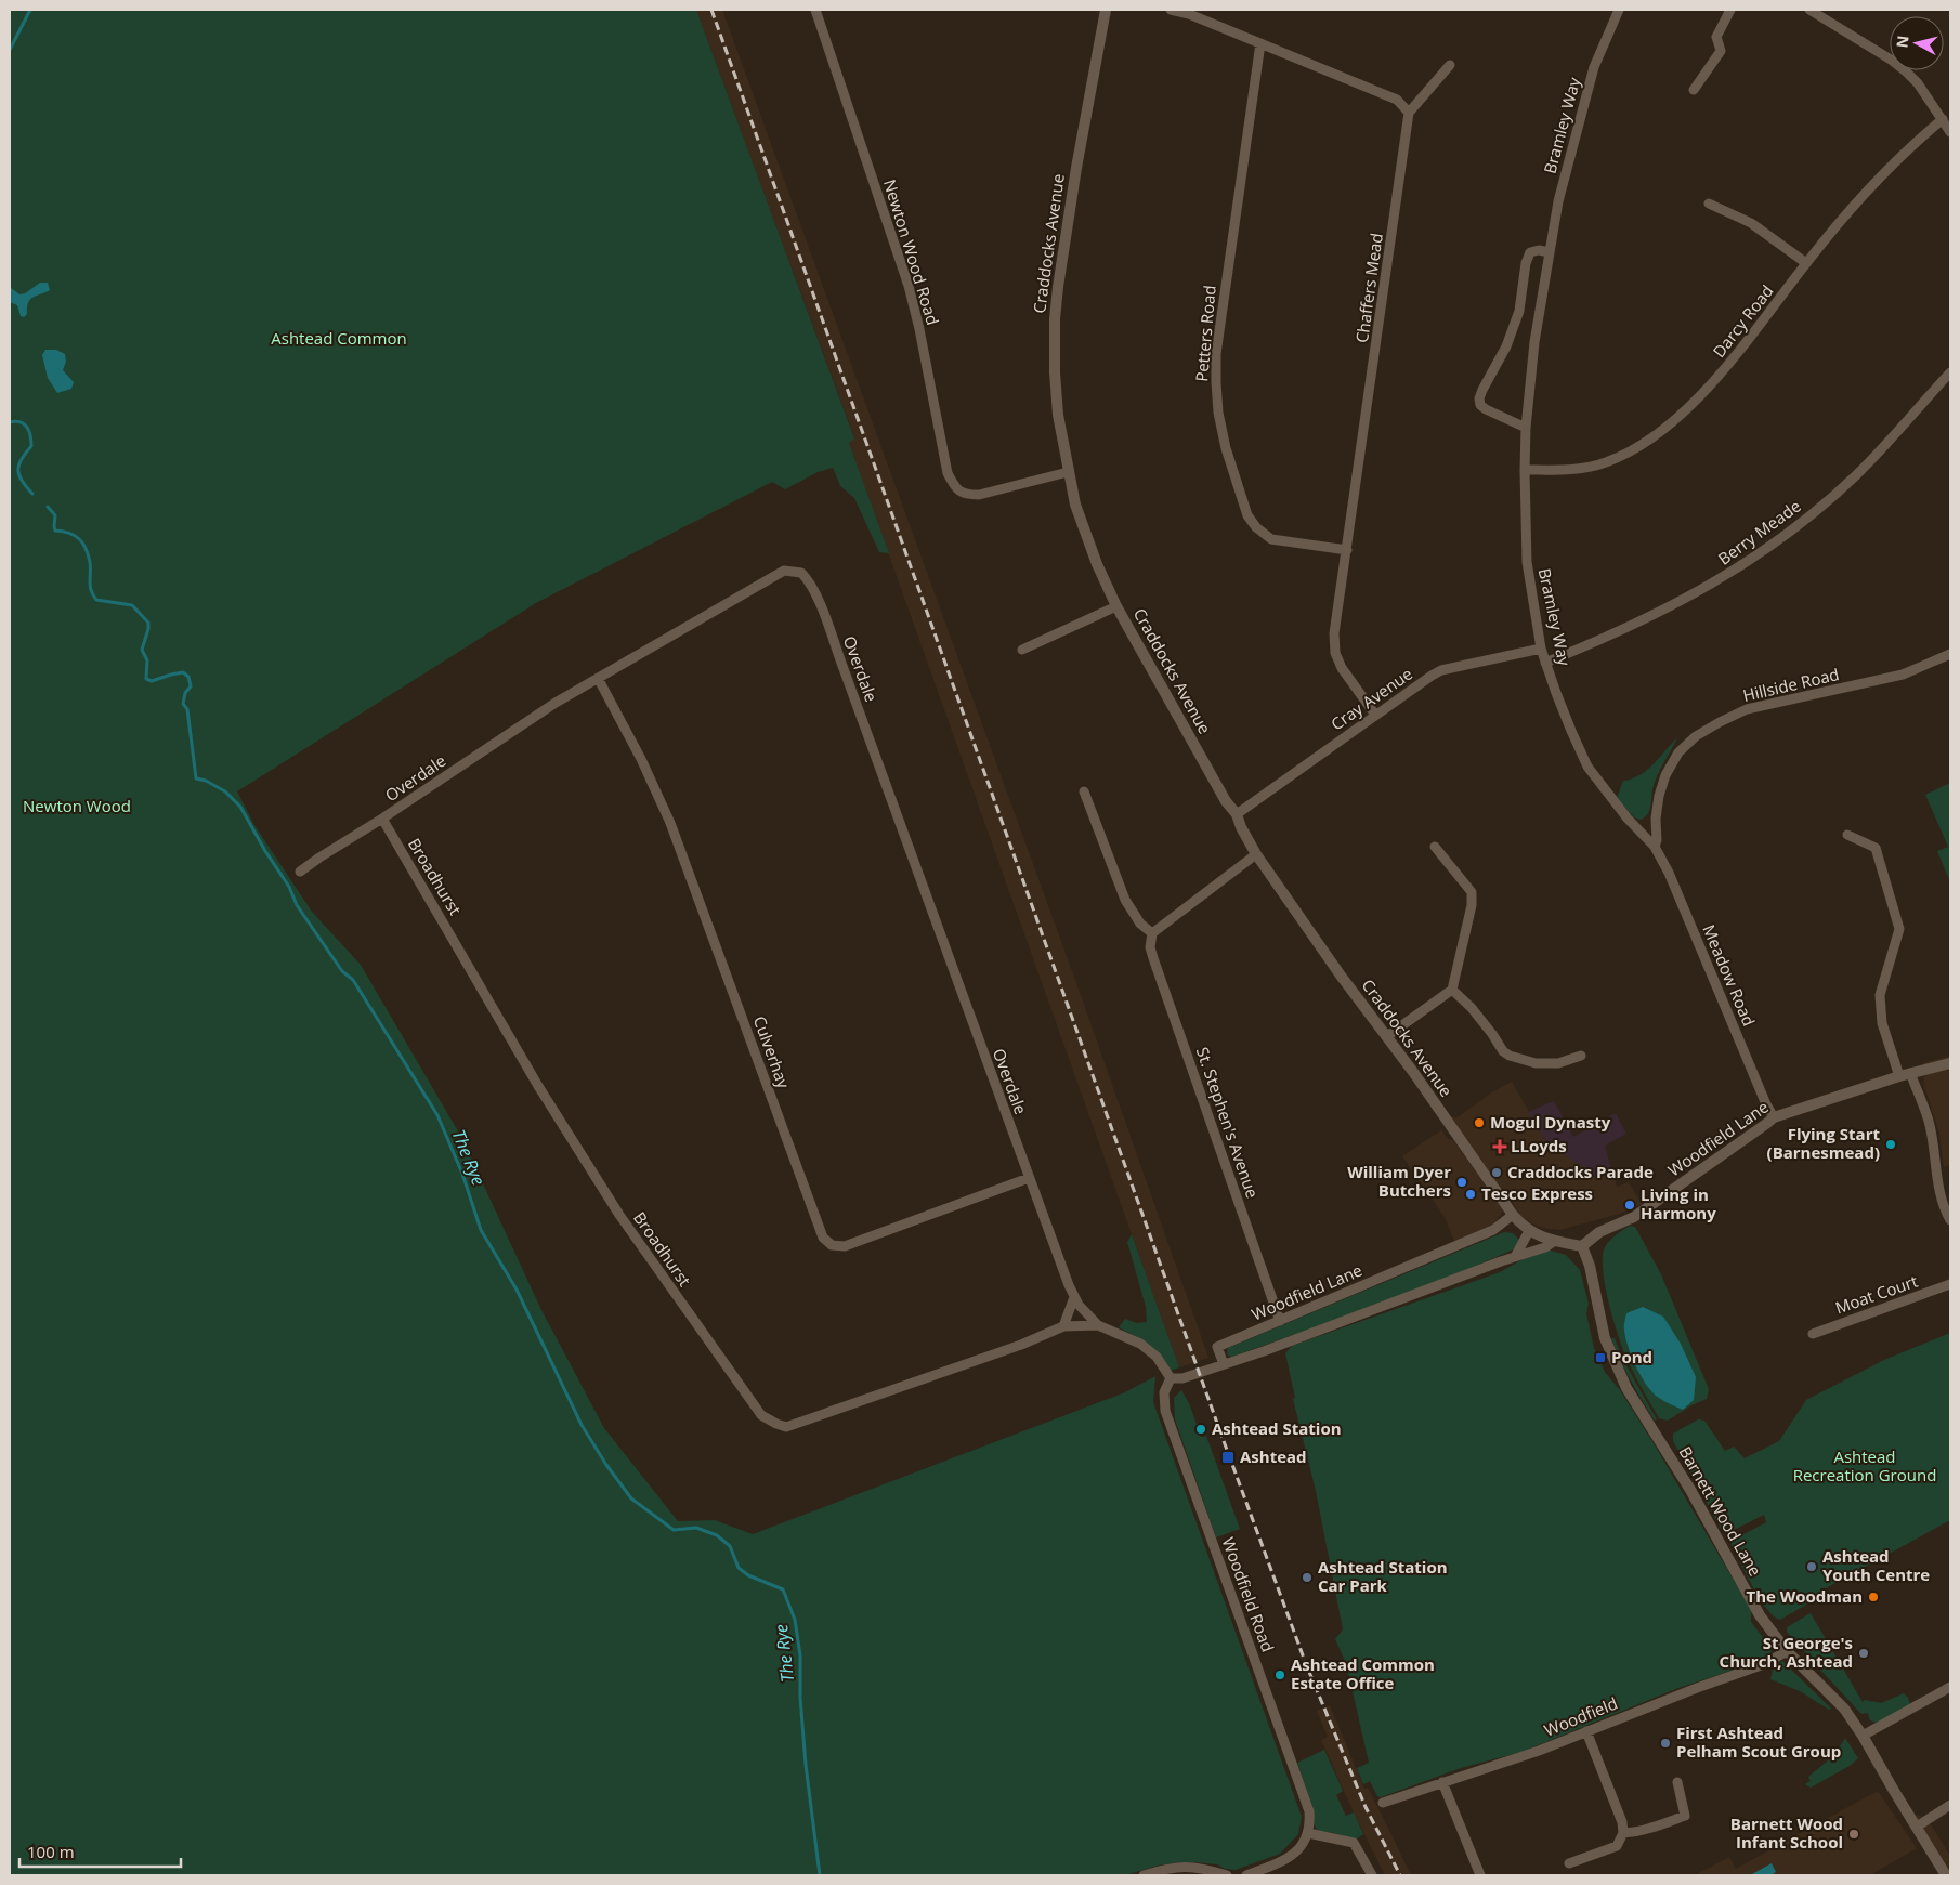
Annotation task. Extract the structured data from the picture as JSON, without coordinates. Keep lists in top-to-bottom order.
{
  "streets": {
    "street": [
      "Bramley Way",
      "Craddocks Avenue",
      "Newton Wood Road",
      "Chaffers Mead",
      "Darcy Road",
      "Petters Road",
      "Berry Meade",
      "Overdale",
      "Hillside Road",
      "Cray Avenue",
      "Broadhurst",
      "Meadow Road",
      "Culverhay",
      "St. Stephen's Avenue",
      "Woodfield Lane",
      "Moat Court",
      "Barnett Wood Lane",
      "Woodfield Road",
      "Woodfield"
    ]
  },
  "crossings": [
    ["Bramley Way", "Darcy Road"],
    ["Bramley Way", "Berry Meade"],
    ["Bramley Way", "Hillside Road"],
    ["Bramley Way", "Cray Avenue"],
    ["Bramley Way", "Meadow Road"],
    ["Craddocks Avenue", "Newton Wood Road"],
    ["Craddocks Avenue", "Cray Avenue"],
    ["Craddocks Avenue", "Woodfield Lane"],
    ["Chaffers Mead", "Petters Road"],
    ["Chaffers Mead", "Cray Avenue"],
    ["Overdale", "Broadhurst"],
    ["Overdale", "Culverhay"],
    ["Hillside Road", "Meadow Road"],
    ["Broadhurst", "Woodfield Road"],
    ["Meadow Road", "Woodfield Lane"],
    ["St. Stephen's Avenue", "Woodfield Lane"],
    ["Woodfield Lane", "Barnett Wood Lane"],
    ["Barnett Wood Lane", "Woodfield"]
  ],
  "water": ["The Rye"],
  "parks": ["Ashtead Common", "Newton Wood", "Ashtead Recreation Ground"],
  "places": {
    "other": [
      "Mogul Dynasty",
      "Flying Start (Barnesmead)",
      "Craddocks Parade",
      "William Dyer Butchers",
      "Tesco Express",
      "Living in Harmony",
      "Ashtead Station",
      "Ashtead Youth Centre",
      "Ashtead Station Car Park",
      "The Woodman",
      "St George's Church, Ashtead",
      "Ashtead Common Estate Office",
      "First Ashtead Pelham Scout Group",
      "Barnett Wood Infant School"
    ],
    "health": ["LLoyds"],
    "transit": ["Pond", "Ashtead"]
  },
  "scale_bar": "100 m",
  "north": "left"
}
